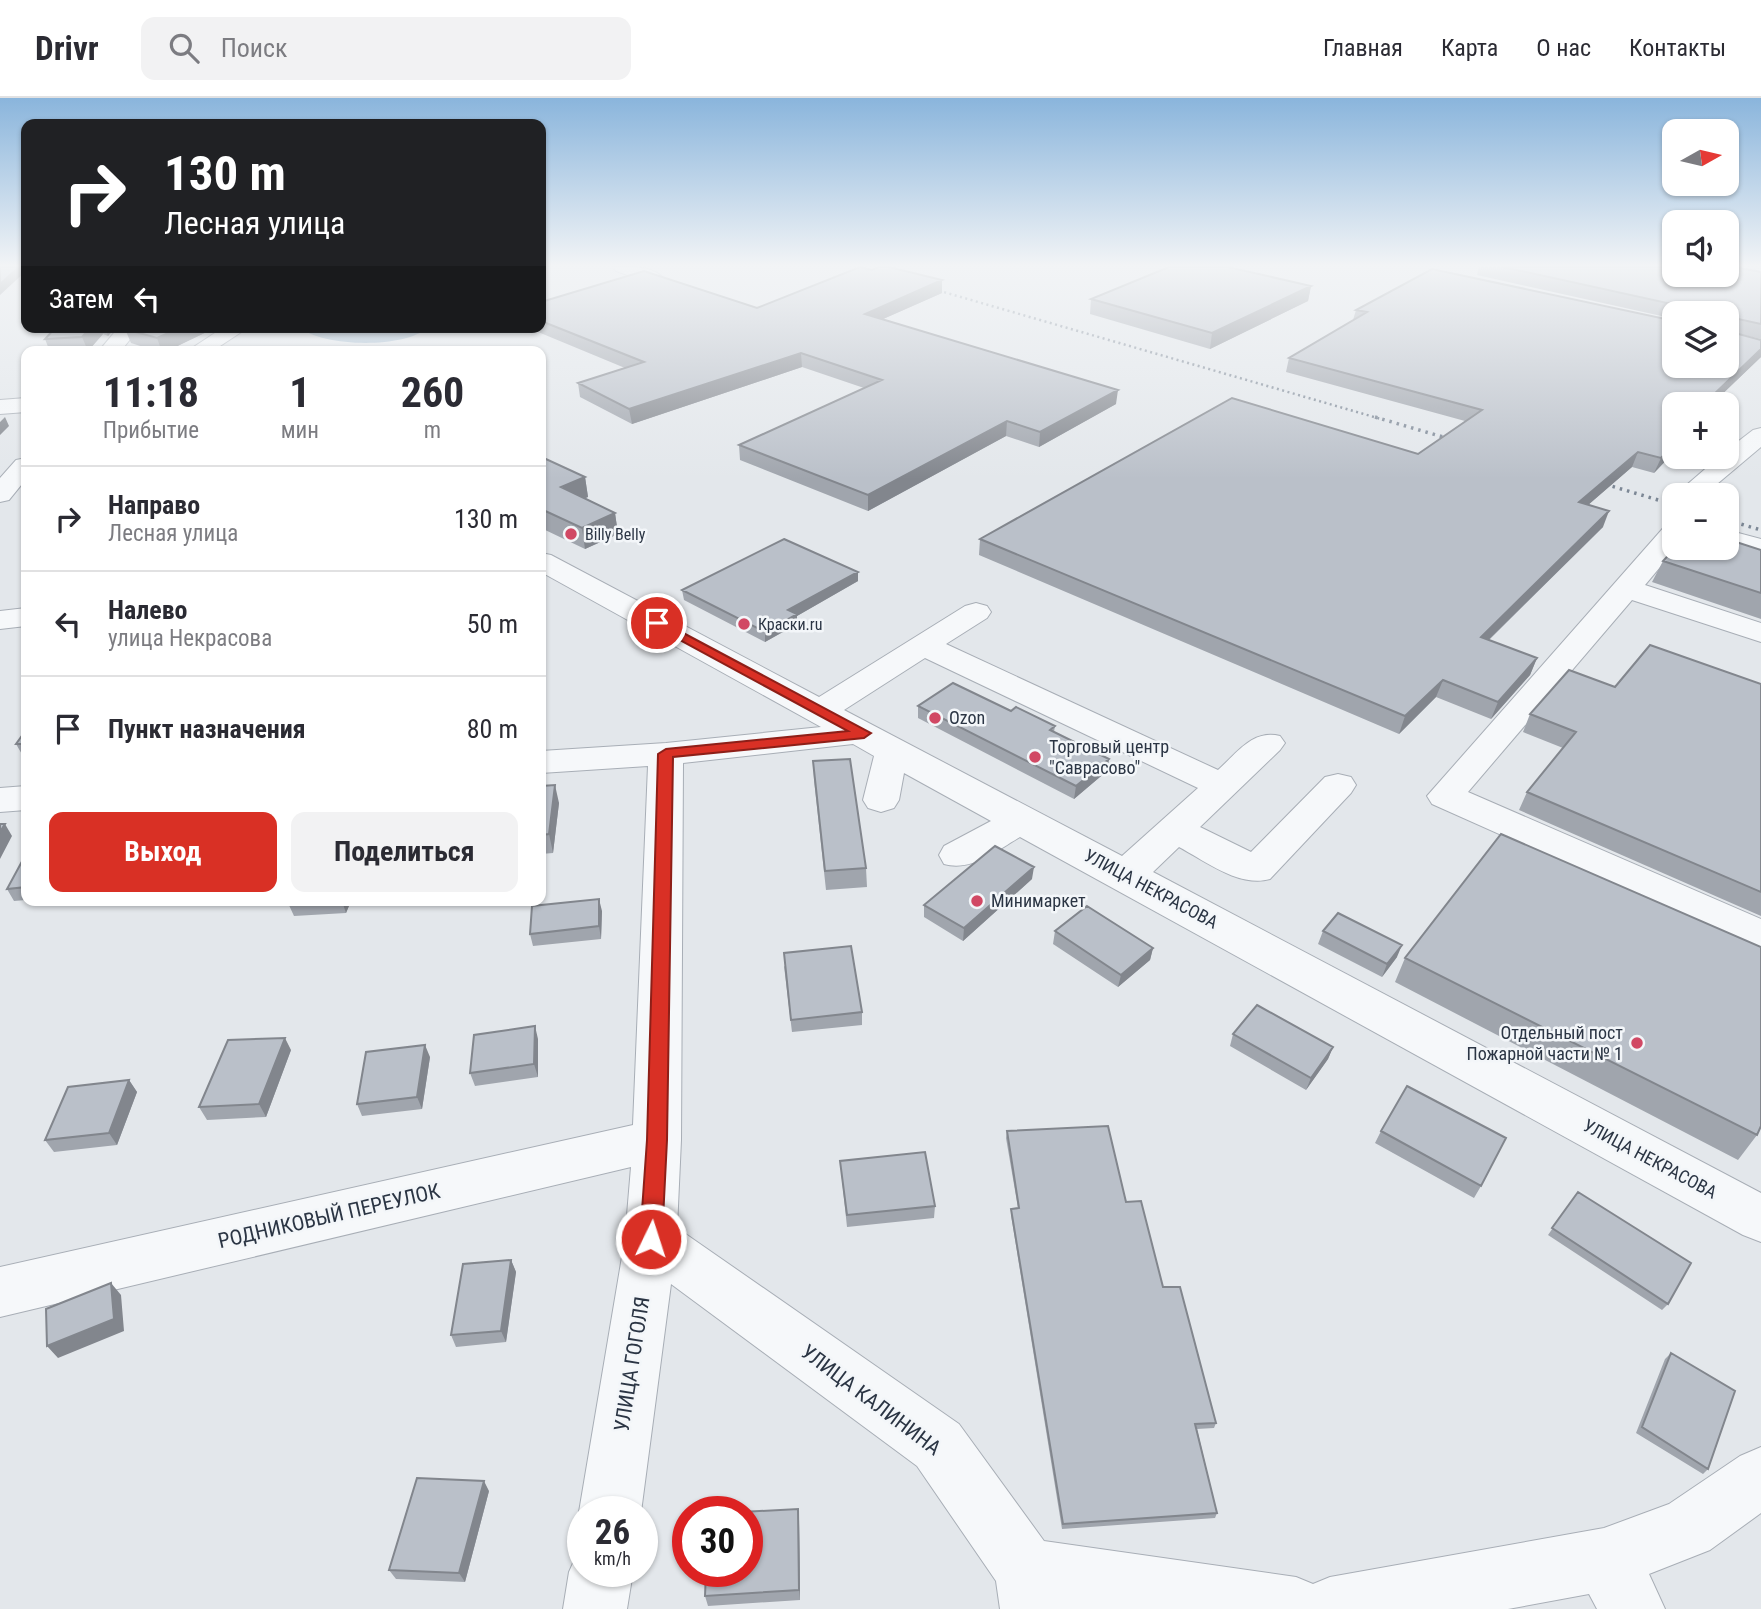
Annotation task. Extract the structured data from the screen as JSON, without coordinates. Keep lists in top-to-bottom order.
{
  "streets": {
    "street": [
      "УЛИЦА НЕКРАСОВА",
      "РОДНИКОВЫЙ ПЕРЕУЛОК",
      "УЛИЦА ГОГОЛЯ",
      "УЛИЦА КАЛИНИНА"
    ]
  },
  "crossings": [
    ["РОДНИКОВЫЙ ПЕРЕУЛОК", "УЛИЦА ГОГОЛЯ"],
    ["УЛИЦА ГОГОЛЯ", "УЛИЦА КАЛИНИНА"]
  ],
  "places": [
    "Billy Belly",
    "Краски.ru",
    "Ozon",
    "Торговый центр \"Саврасово\"",
    "Минимаркет",
    "Отдельный пост Пожарной части № 1"
  ],
  "north": "right",
  "page": {
    "header": "Drivr",
    "search": "Поиск",
    "nav": [
      "Главная",
      "Карта",
      "О нас",
      "Контакты"
    ],
    "map_buttons": ["+", "−"],
    "turn": ["130 m", "Лесная улица"],
    "then": "Затем",
    "eta": [
      "11:18",
      "Прибытие",
      "1",
      "мин",
      "260",
      "m"
    ],
    "list": [
      {
        "name": "Направо",
        "note": "Лесная улица",
        "value": "130 m"
      },
      {
        "name": "Налево",
        "note": "улица Некрасова",
        "value": "50 m"
      },
      {
        "name": "Пункт назначения",
        "value": "80 m"
      }
    ],
    "buttons": ["Выход", "Поделиться"],
    "speed": "26 km/h",
    "limit": "30"
  }
}
